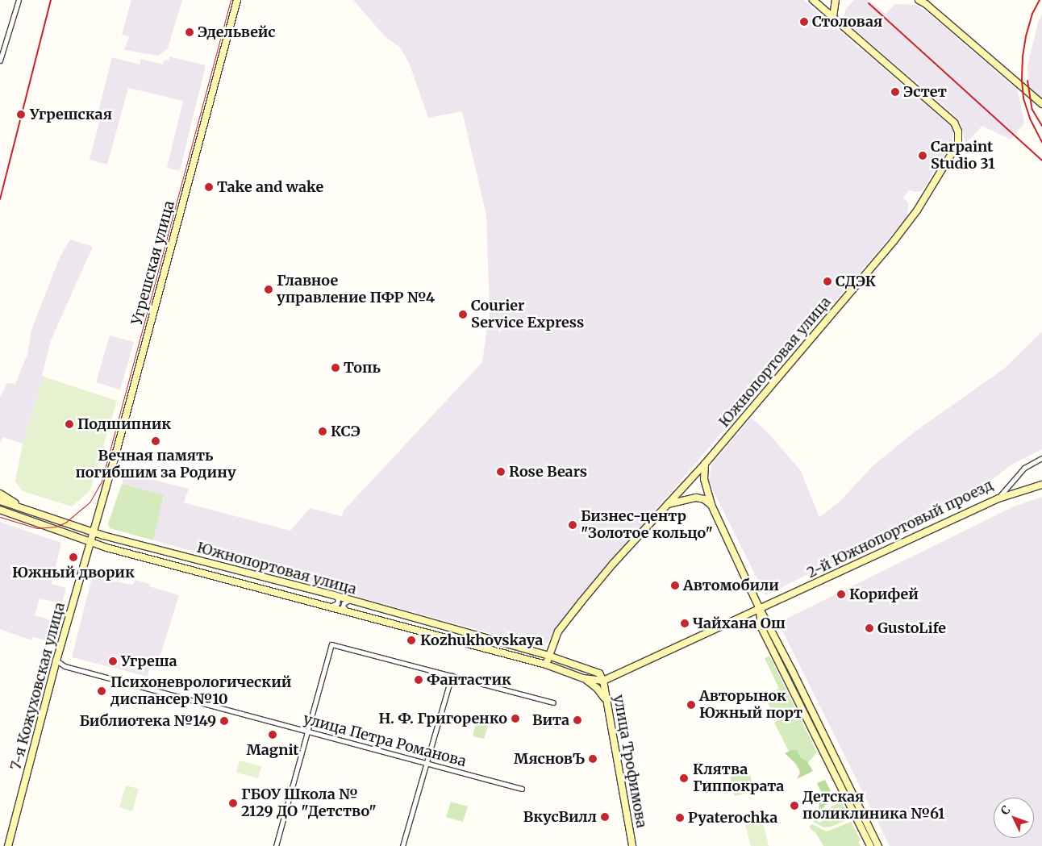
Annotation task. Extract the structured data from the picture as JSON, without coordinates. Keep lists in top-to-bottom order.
{
  "streets": {
    "main road": [
      "Угрешская улица",
      "Южнопортовая улица",
      "2-й Южнопортовый проезд",
      "7-я Кожуховская улица",
      "улица Трофимова"
    ],
    "street": ["улица Петра Романова"]
  },
  "crossings": [
    ["Угрешская улица", "Южнопортовая улица"],
    ["Угрешская улица", "7-я Кожуховская улица"],
    ["Южнопортовая улица", "2-й Южнопортовый проезд"],
    ["Южнопортовая улица", "7-я Кожуховская улица"],
    ["Южнопортовая улица", "улица Трофимова"],
    ["2-й Южнопортовый проезд", "улица Трофимова"],
    ["7-я Кожуховская улица", "улица Петра Романова"]
  ],
  "places": [
    "Столовая",
    "Эдельвейс",
    "Эстет",
    "Угрешская",
    "Carpaint Studio 31",
    "Take and wake",
    "СДЭК",
    "Главное управление ПФР №4",
    "Courier Service Express",
    "Топь",
    "Подшипник",
    "КСЭ",
    "Вечная память погибшим за Родину",
    "Rose Bears",
    "Бизнес-центр \"Золотое кольцо\"",
    "Южный дворик",
    "Автомобили",
    "Корифей",
    "Чайхана Ош",
    "GustoLife",
    "Kozhukhovskaya",
    "Угреша",
    "Фантастик",
    "Психоневрологический диспансер №10",
    "Авторынок Южный порт",
    "Н. Ф. Григоренко",
    "Вита",
    "Библиотека №149",
    "Magnit",
    "МясновЪ",
    "Клятва Гиппократа",
    "ГБОУ Школа № 2129 ДО \"Детство\"",
    "Детская поликлиника №61",
    "ВкусВилл",
    "Pyaterochka"
  ],
  "north": "top left"
}
